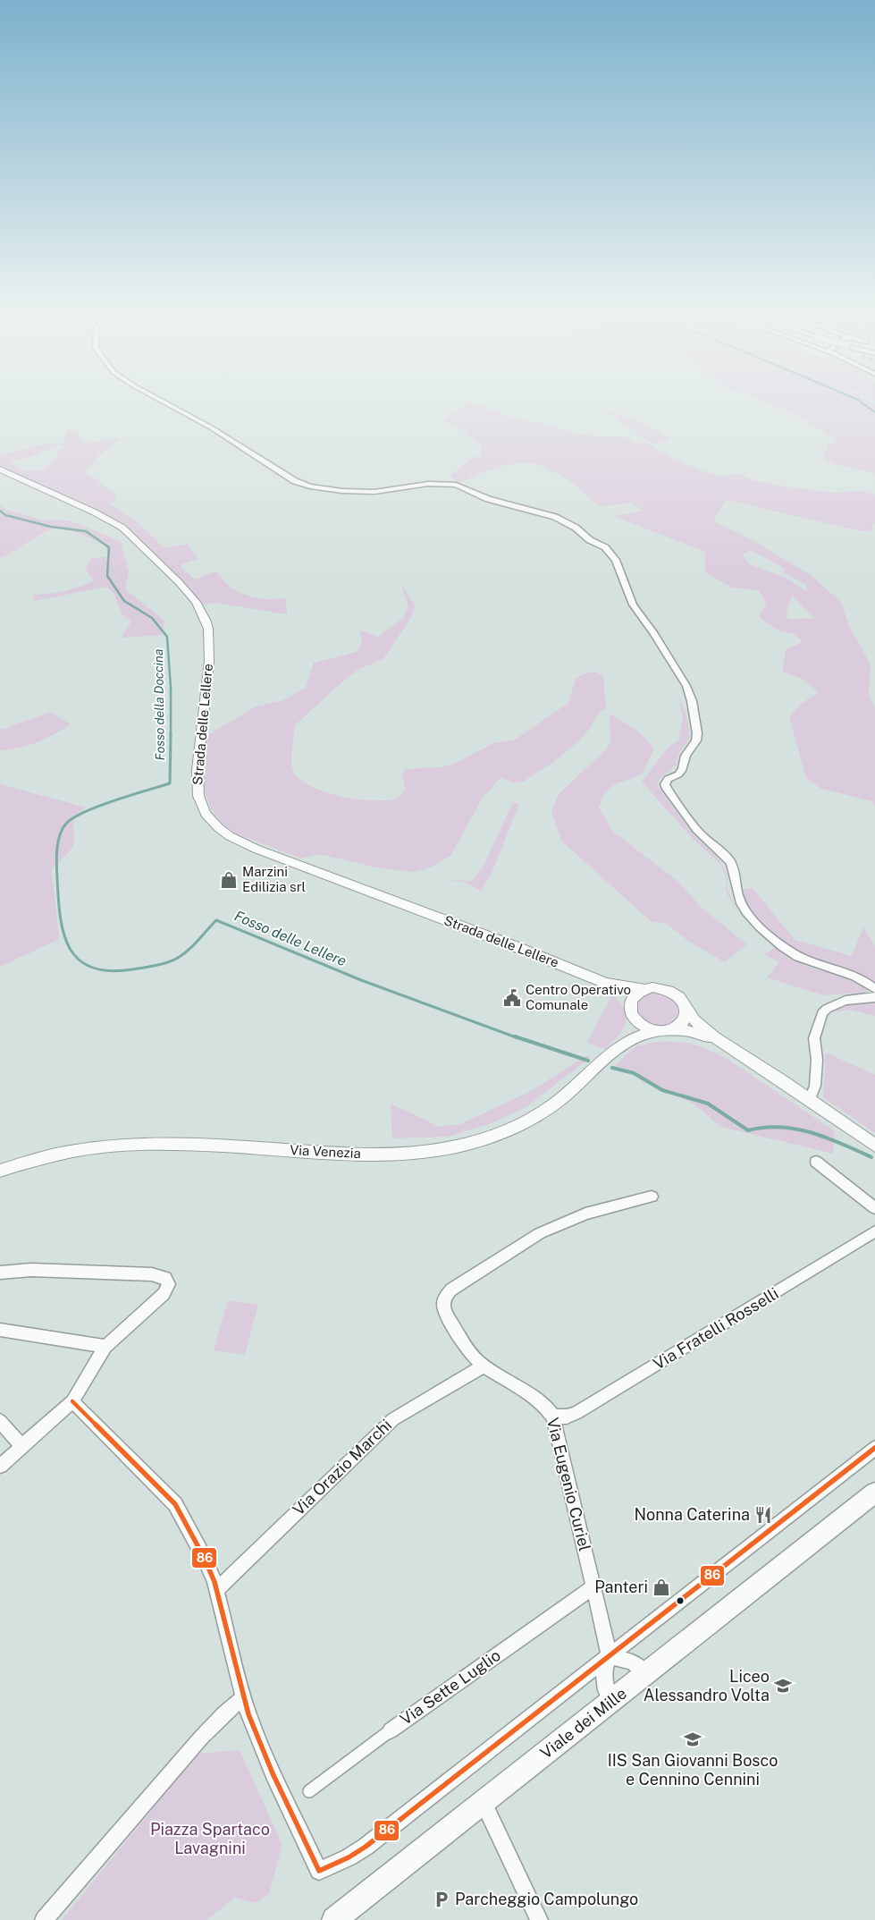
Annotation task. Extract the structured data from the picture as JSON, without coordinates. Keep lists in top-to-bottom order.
{
  "streets": {
    "main road": ["Viale dei Mille"],
    "street": [
      "Strada delle Lellere",
      "Via Venezia",
      "Via Fratelli Rosselli",
      "Via Orazio Marchi",
      "Via Eugenio Curiel",
      "Via Sette Luglio"
    ]
  },
  "crossings": [
    ["Strada delle Lellere", "Via Venezia"],
    ["Via Fratelli Rosselli", "Via Eugenio Curiel"],
    ["Via Orazio Marchi", "Via Eugenio Curiel"],
    ["Via Eugenio Curiel", "Via Sette Luglio"],
    ["Via Eugenio Curiel", "Viale dei Mille"]
  ],
  "water": ["Fosso della Doccina", "Fosso delle Lellere"],
  "parks": ["Piazza Spartaco Lavagnini"],
  "places": {
    "shop": ["Marzini Edilizia srl", "Panteri"],
    "public building": ["Centro Operativo Comunale"],
    "restaurant": ["Nonna Caterina"],
    "school or university": ["Liceo Alessandro Volta", "IIS San Giovanni Bosco e Cennino Cennini"],
    "parking": ["Parcheggio Campolungo"]
  },
  "lines": ["transit line 86"]
}
